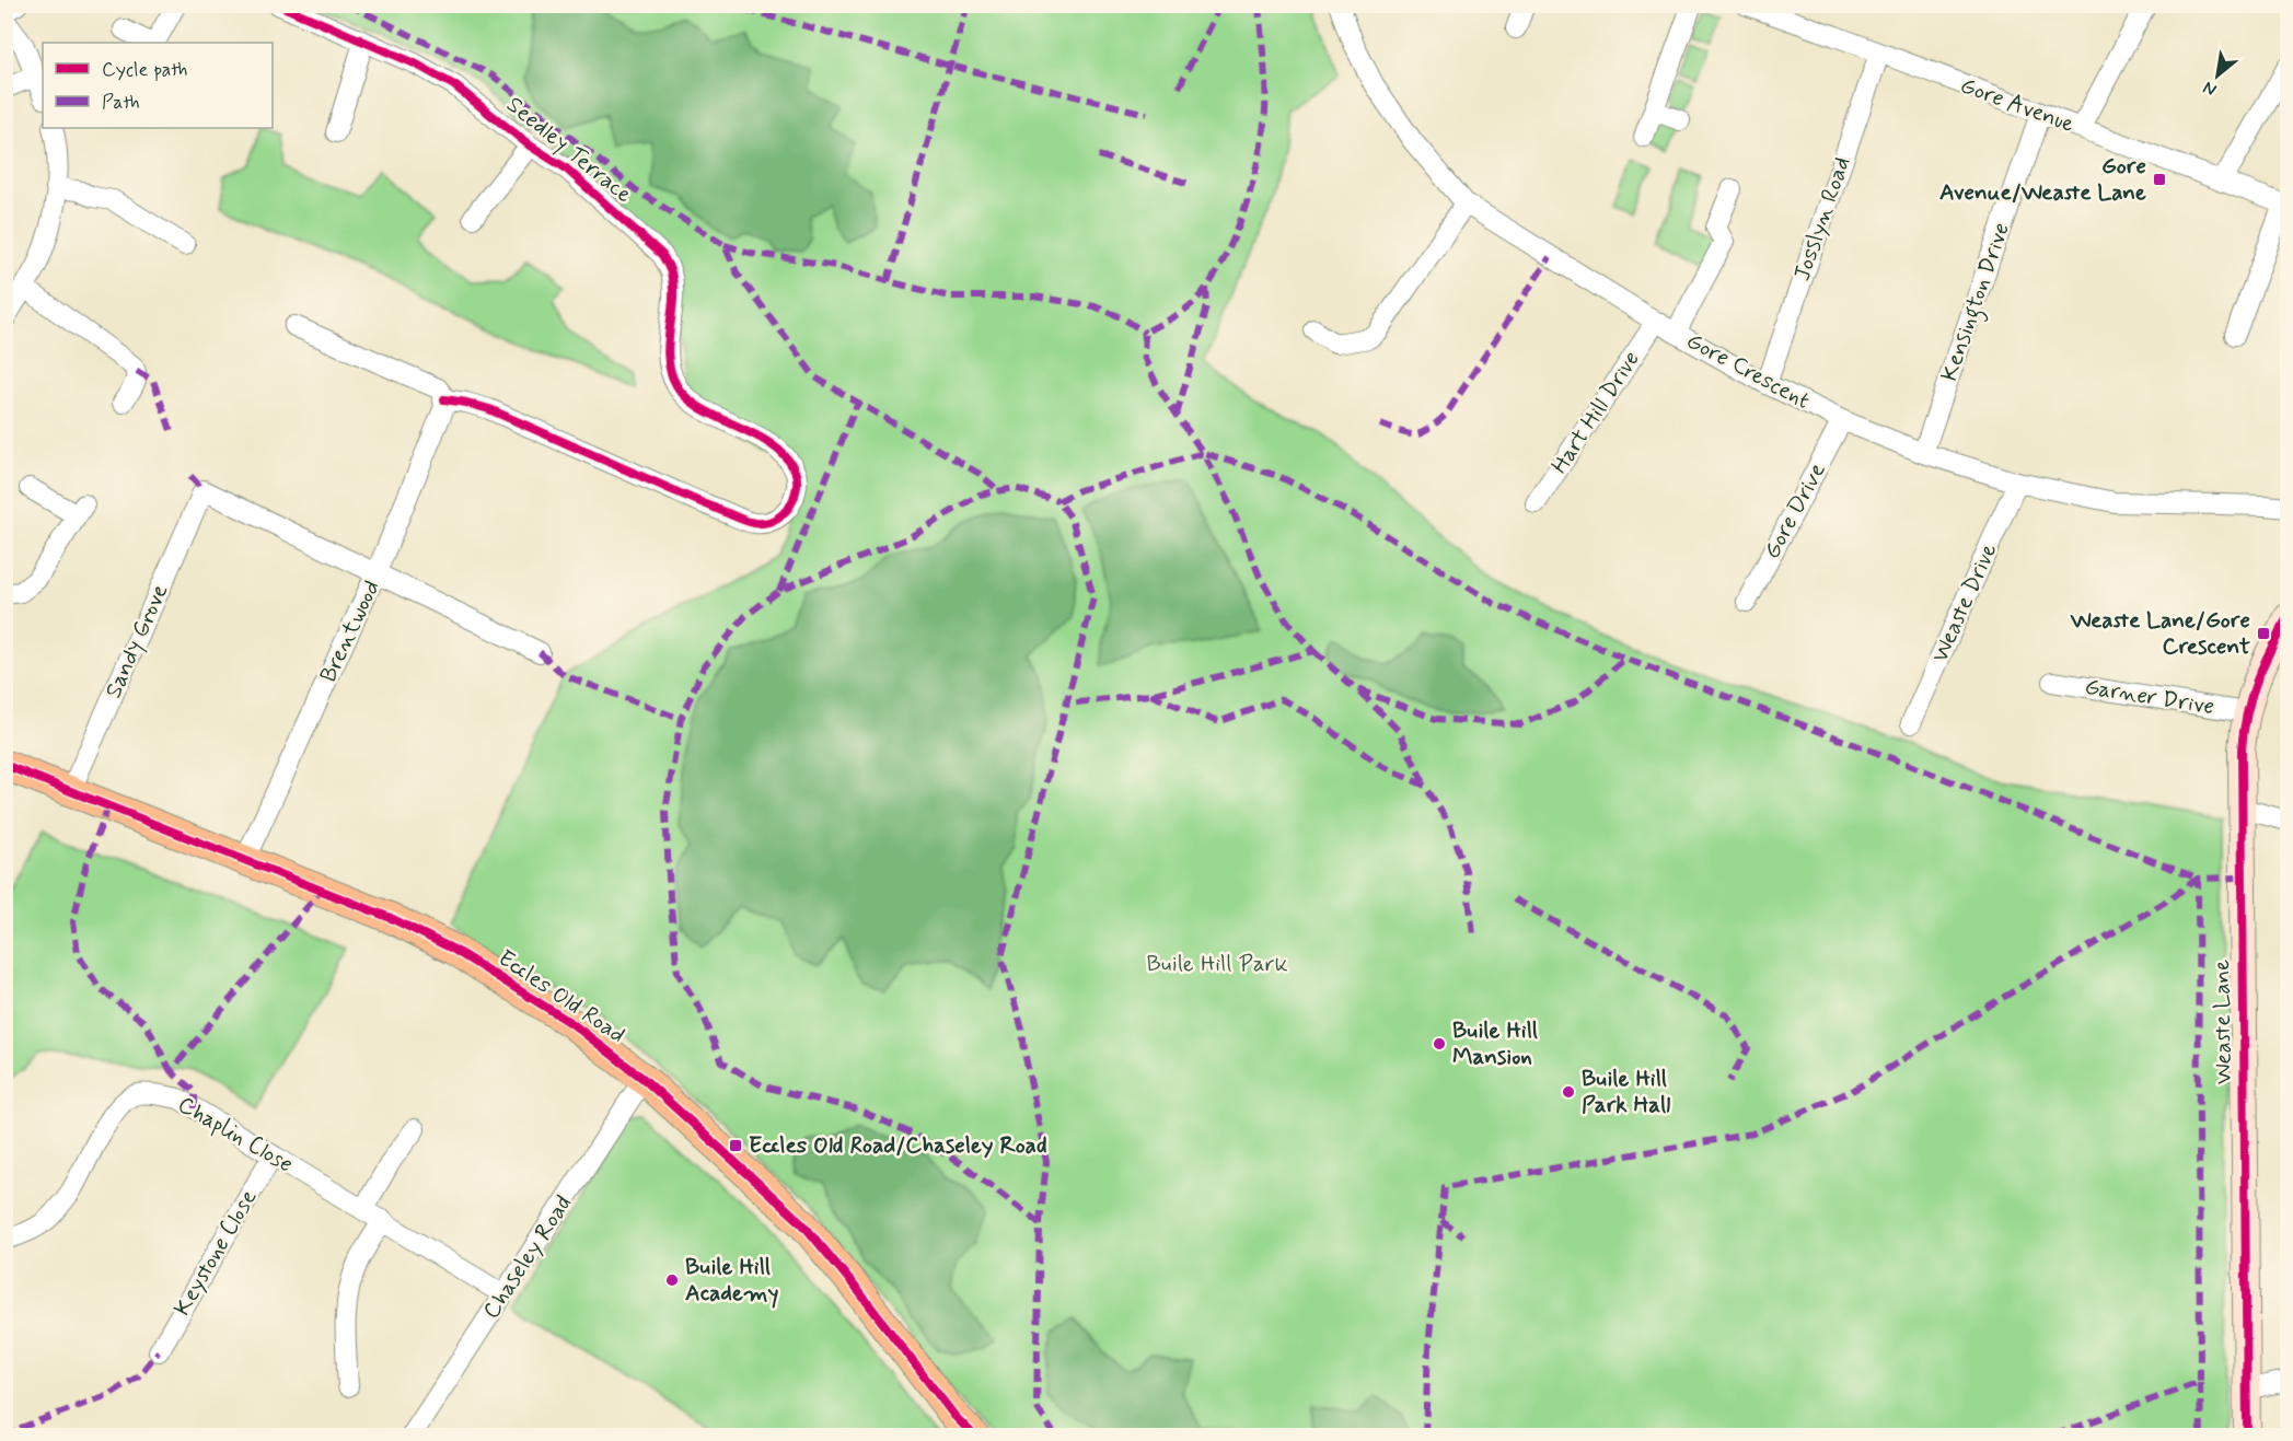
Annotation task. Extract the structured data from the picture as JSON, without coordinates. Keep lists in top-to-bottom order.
{
  "streets": {
    "main road": ["Eccles Old Road", "Weaste Lane"],
    "street": [
      "Gore Avenue",
      "Seedley Terrace",
      "Josslyn Road",
      "Kensington Drive",
      "Gore Crescent",
      "Hart Hill Drive",
      "Gore Drive",
      "Weaste Drive",
      "Brentwood",
      "Sandy Grove",
      "Garner Drive",
      "Chaplin Close",
      "Keystone Close",
      "Chaseley Road"
    ]
  },
  "crossings": [
    ["Gore Avenue", "Josslyn Road"],
    ["Gore Avenue", "Kensington Drive"],
    ["Seedley Terrace", "Brentwood"],
    ["Josslyn Road", "Gore Crescent"],
    ["Kensington Drive", "Gore Crescent"],
    ["Gore Crescent", "Hart Hill Drive"],
    ["Gore Crescent", "Gore Drive"],
    ["Gore Crescent", "Weaste Drive"],
    ["Brentwood", "Sandy Grove"],
    ["Brentwood", "Eccles Old Road"],
    ["Sandy Grove", "Eccles Old Road"],
    ["Garner Drive", "Weaste Lane"],
    ["Eccles Old Road", "Chaseley Road"],
    ["Chaplin Close", "Keystone Close"],
    ["Chaplin Close", "Chaseley Road"]
  ],
  "parks": ["Buile Hill Park"],
  "places": {
    "transit": ["Gore Avenue/Weaste Lane", "Weaste Lane/Gore Crescent", "Eccles Old Road/Chaseley Road"],
    "other": ["Buile Hill Mansion", "Buile Hill Park Hall", "Buile Hill Academy"]
  },
  "legend": ["Cycle path", "Path"],
  "north": "bottom left"
}
